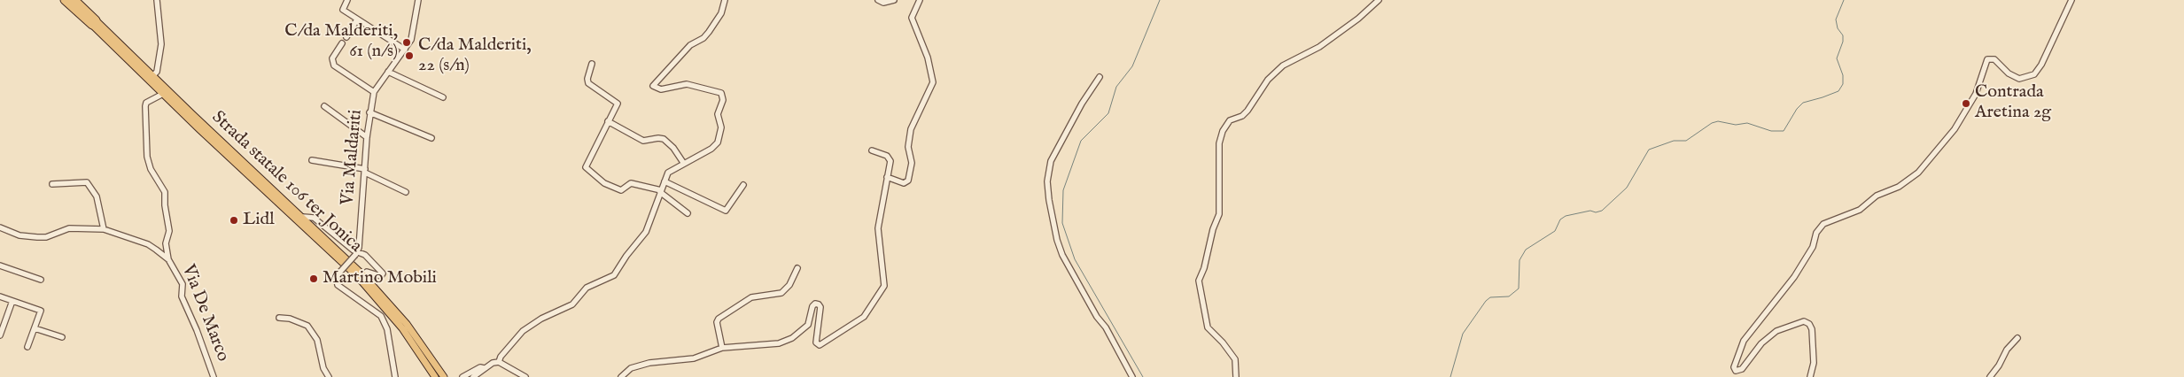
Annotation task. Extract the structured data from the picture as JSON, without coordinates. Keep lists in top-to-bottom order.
{
  "streets": {
    "main road": ["Strada statale 106 ter Jonica"],
    "street": ["Via Maldariti", "Via De Marco"]
  },
  "places": [
    "C/da Malderiti, 61 (n/s)",
    "C/da Malderiti, 22 (s/n)",
    "Contrada Aretina 2g",
    "Lidl",
    "Martino Mobili"
  ]
}
